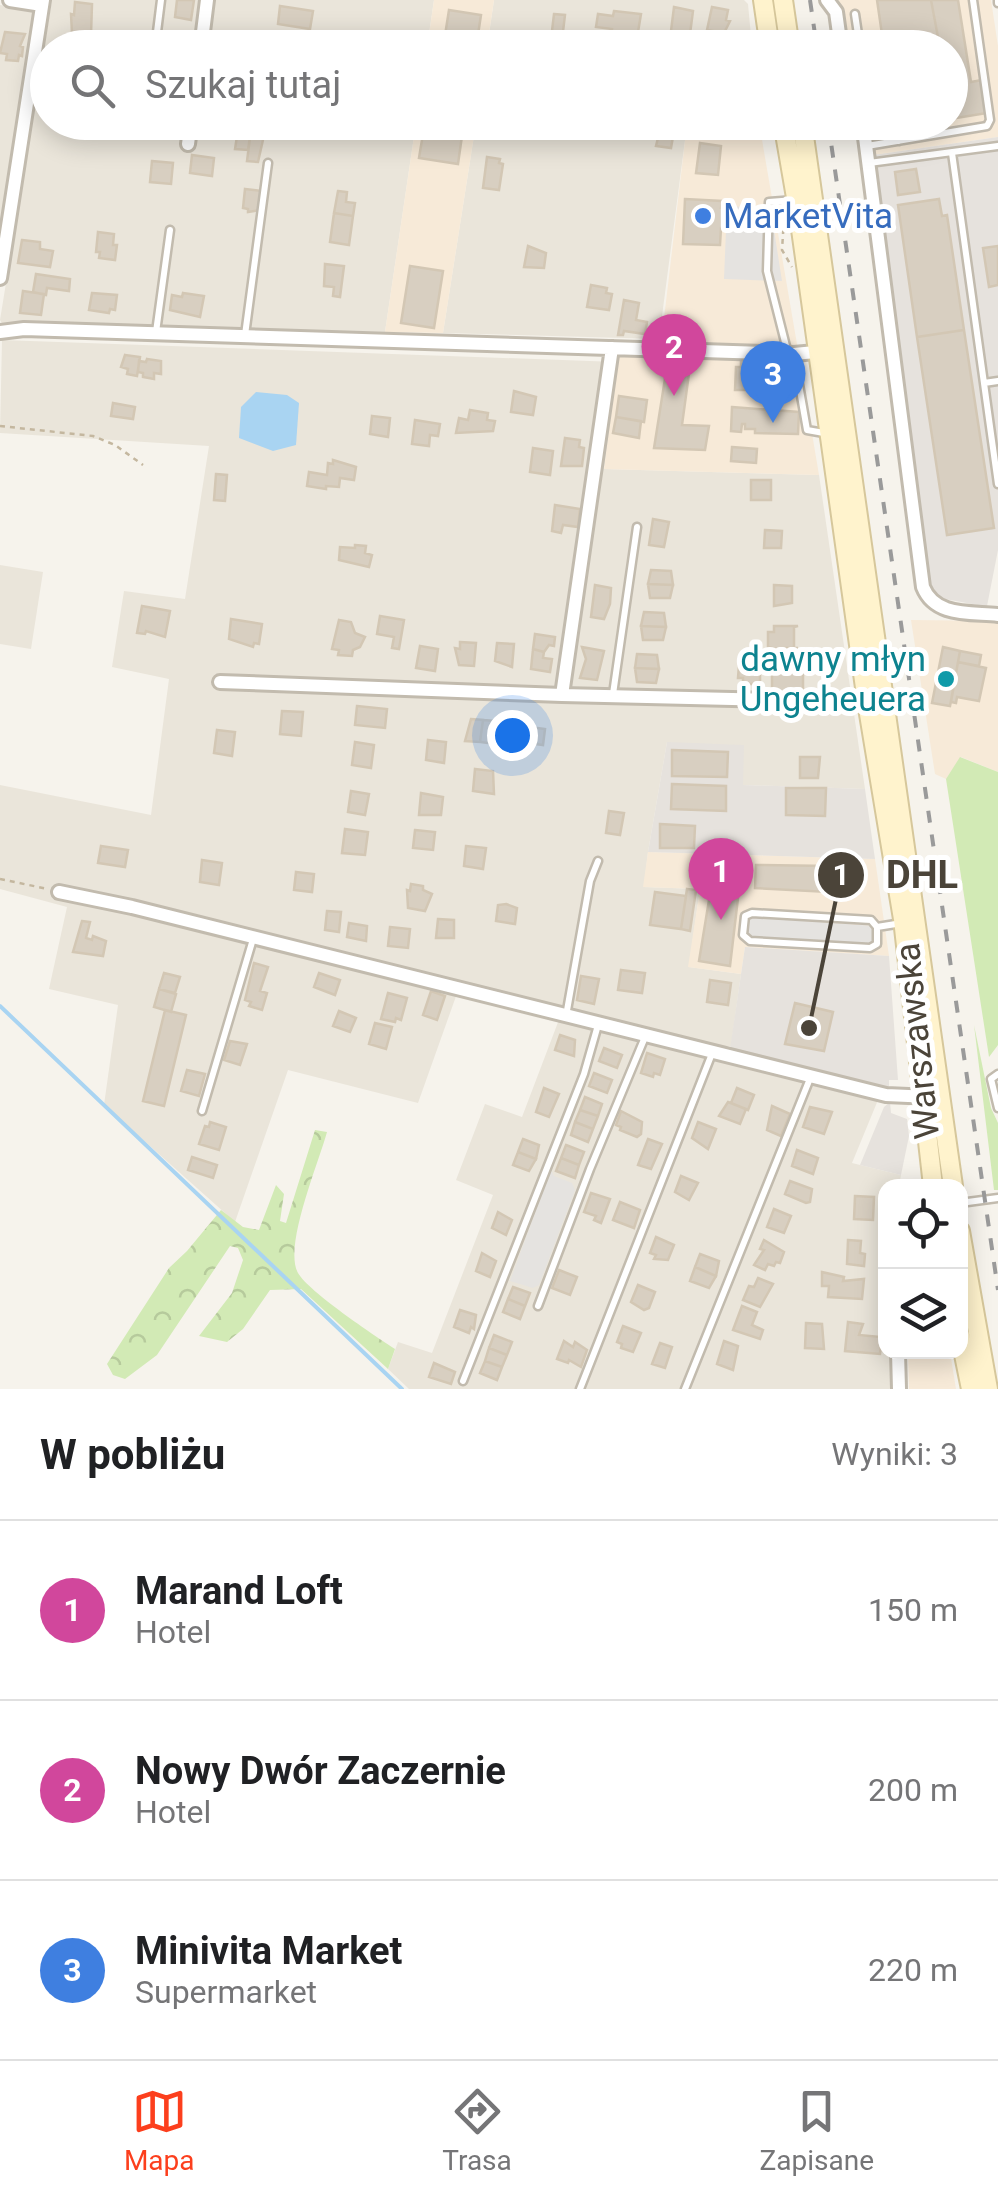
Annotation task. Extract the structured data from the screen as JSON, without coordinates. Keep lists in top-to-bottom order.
{
  "streets": {
    "main road": ["Warszawska"]
  },
  "places": ["MarketVita", "dawny młyn Ungeheuera", "DHL"],
  "page": {
    "search": "Szukaj tutaj",
    "pins": ["2", "3", "1"],
    "heading": ["W pobliżu", "Wyniki: 3"],
    "list": [
      {
        "mark": "1",
        "name": "Marand Loft",
        "note": "Hotel",
        "value": "150 m"
      },
      {
        "mark": "2",
        "name": "Nowy Dwór Zaczernie",
        "note": "Hotel",
        "value": "200 m"
      },
      {
        "mark": "3",
        "name": "Minivita Market",
        "note": "Supermarket",
        "value": "220 m"
      }
    ],
    "nav": ["Mapa", "Trasa", "Zapisane"]
  }
}
